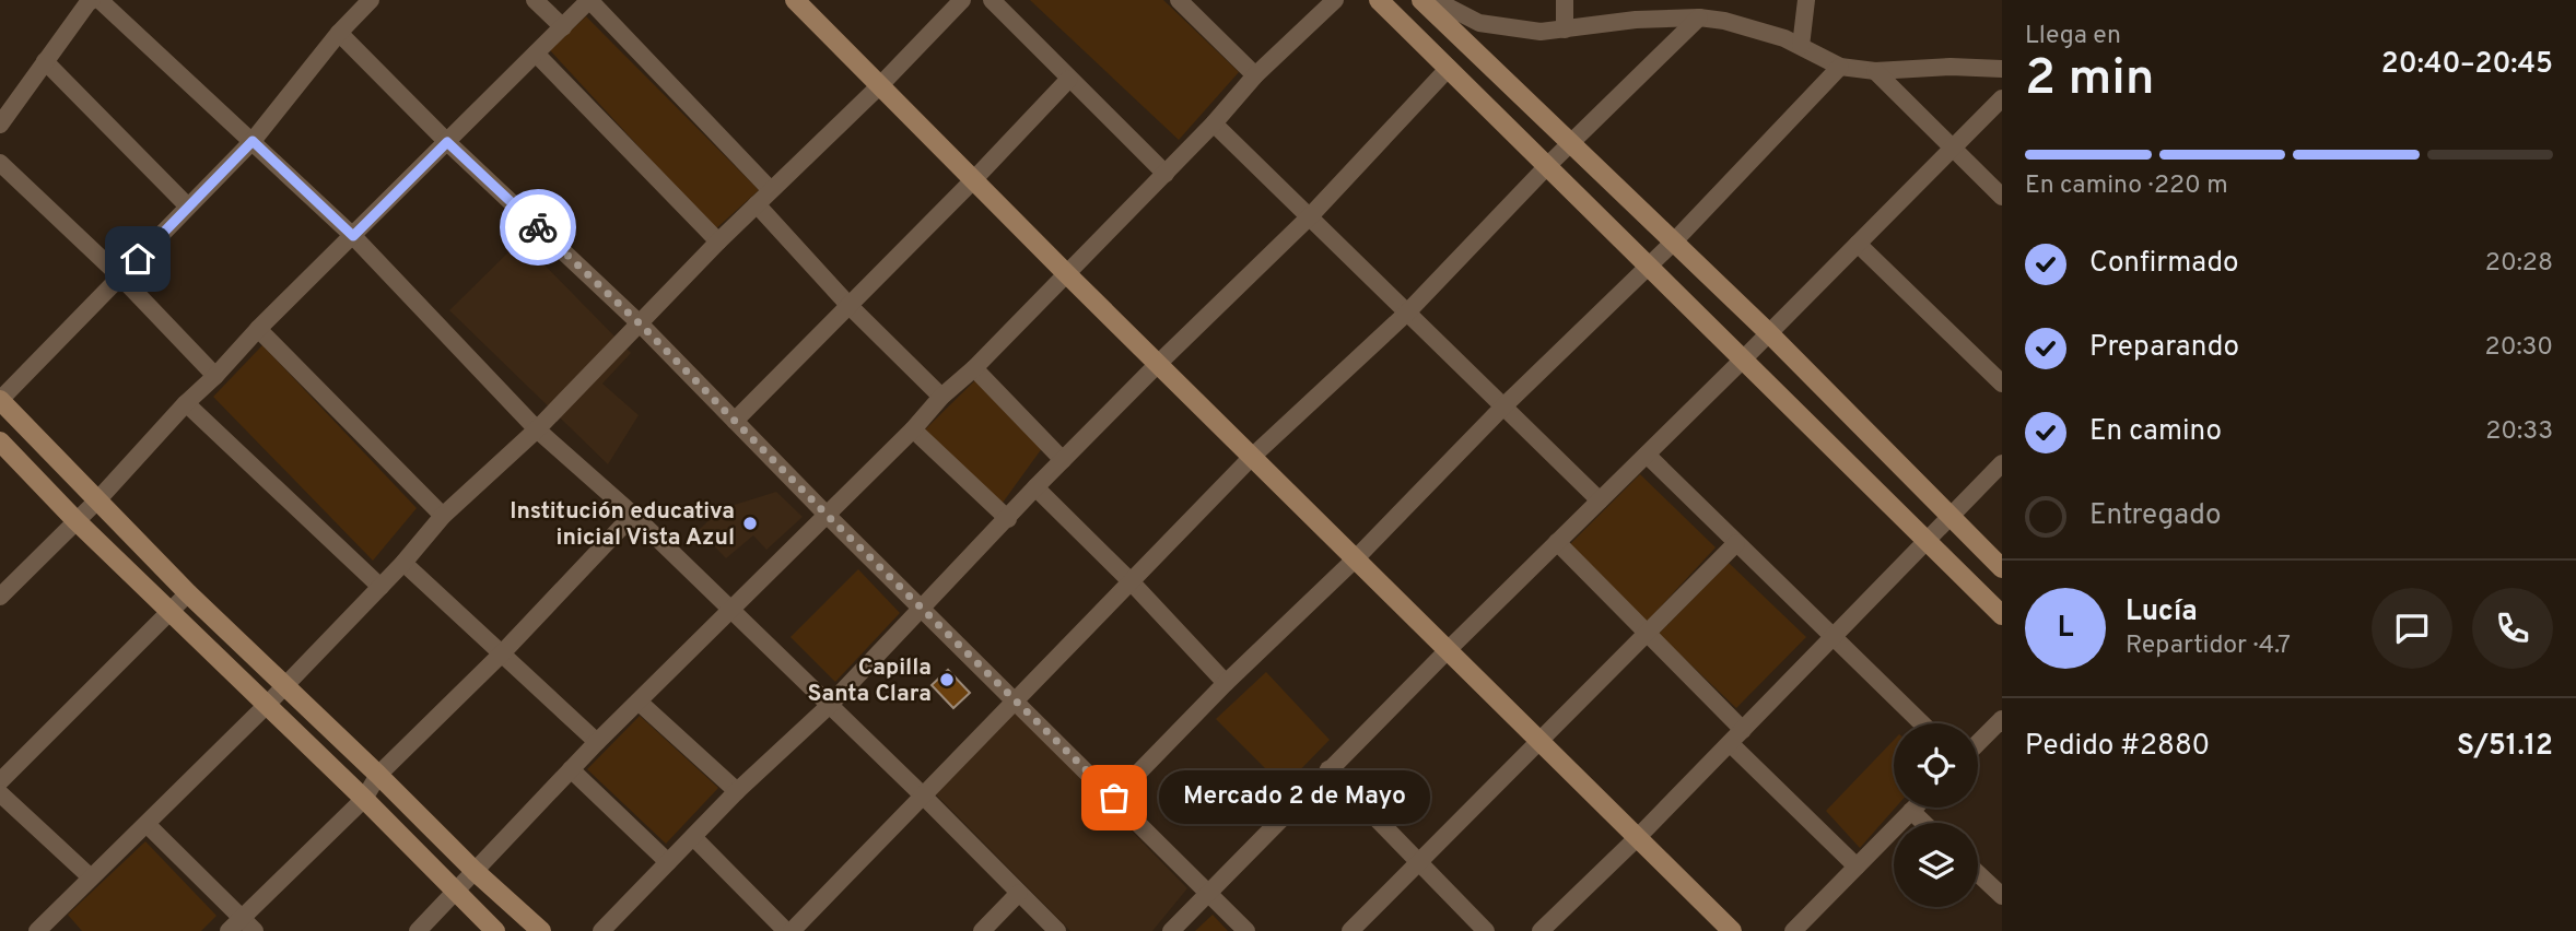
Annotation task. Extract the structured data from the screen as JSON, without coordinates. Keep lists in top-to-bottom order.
{
  "places": ["Institución educativa inicial Vista Azul", "Capilla Santa Clara", "Mercado 2 de Mayo"],
  "page": {
    "heading": ["2 min", "Llega en", "20:40–20:45"],
    "panel": [
      "Lucía",
      "Repartidor · 4.7",
      "Pedido #2880",
      "S/51.12"
    ],
    "bar": "En camino · 220 m",
    "list": [
      ["Confirmado", "20:28"],
      ["Preparando", "20:30"],
      ["En camino", "20:33"],
      "Entregado"
    ],
    "round": "L",
    "bubble": "Mercado 2 de Mayo"
  }
}
